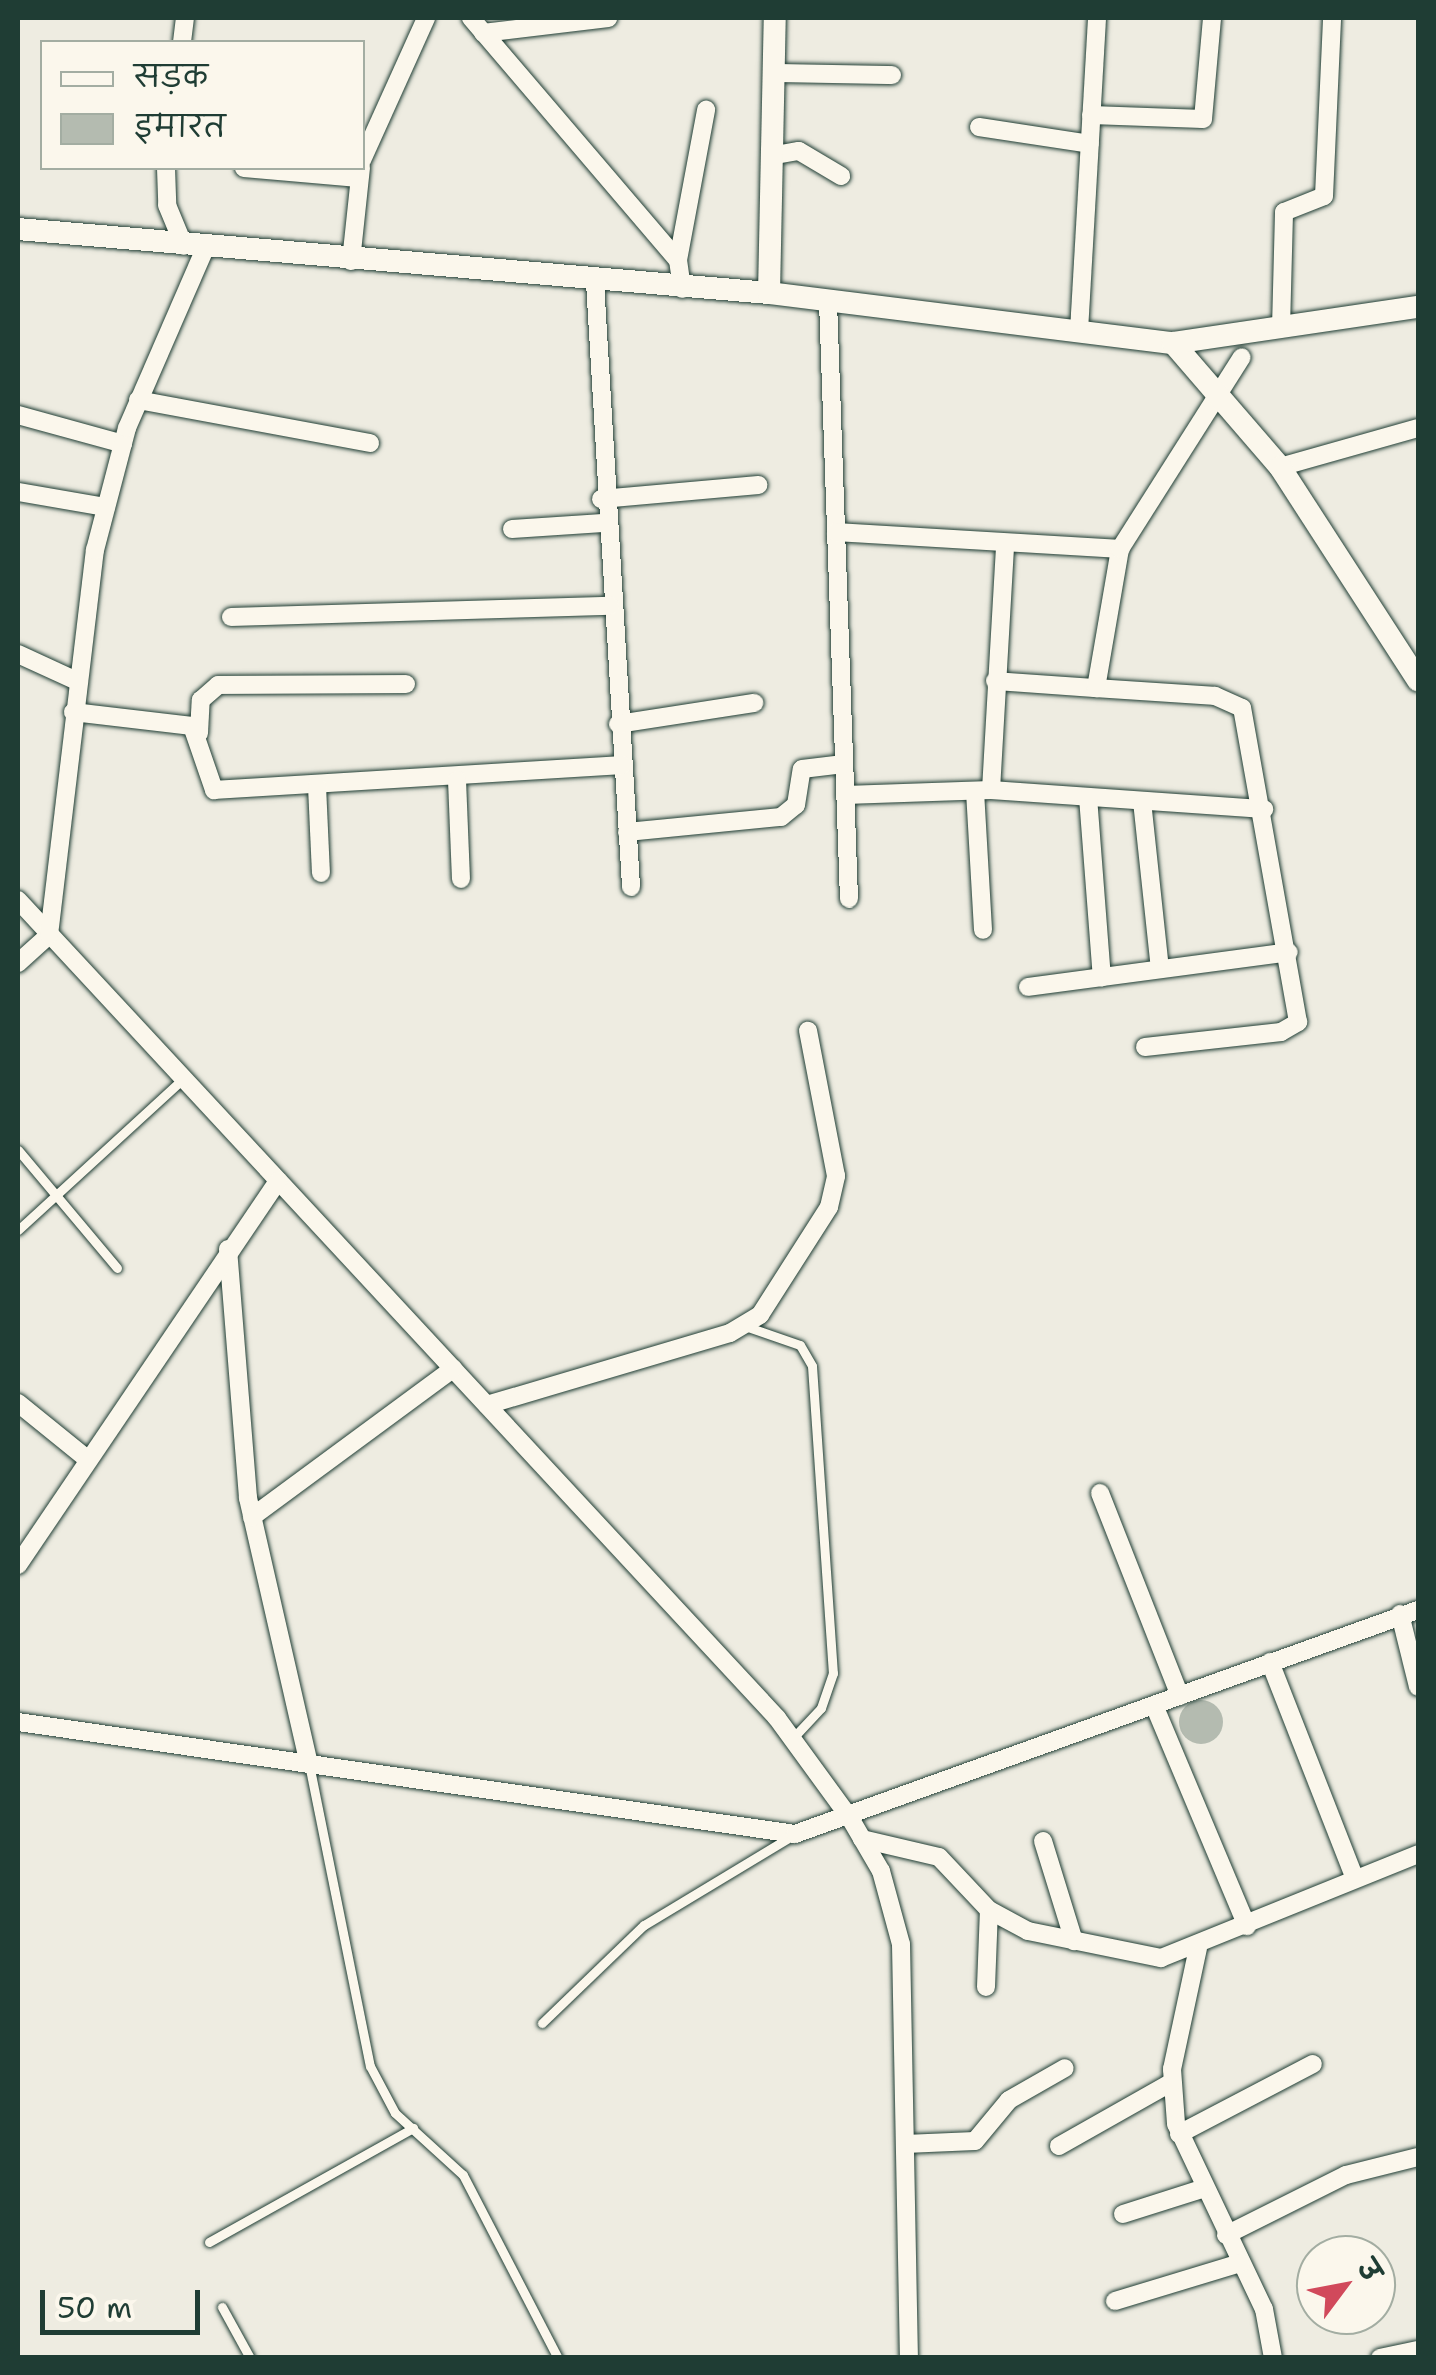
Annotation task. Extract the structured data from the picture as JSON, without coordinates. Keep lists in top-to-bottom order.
{
  "legend": ["सड़क", "इमारत"],
  "scale_bar": "50 m",
  "north": "top right"
}
